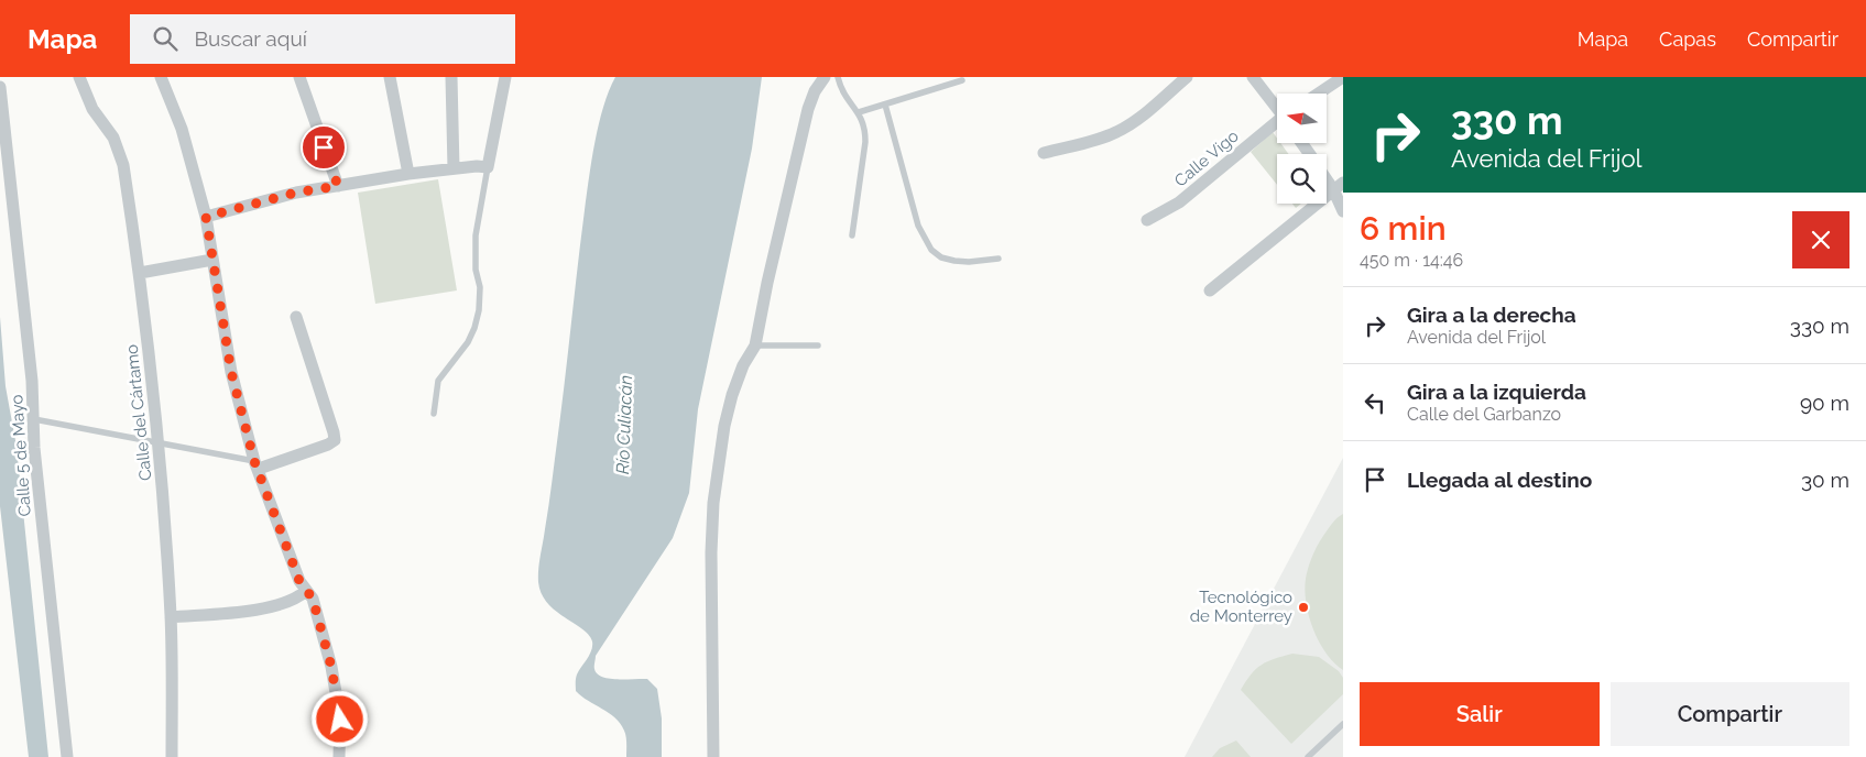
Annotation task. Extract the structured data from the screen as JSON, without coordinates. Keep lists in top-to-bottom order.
{
  "streets": {
    "street": ["Calle Vigo", "Calle del Cártamo", "Calle 5 de Mayo"]
  },
  "water": ["Río Culiacán"],
  "places": ["Tecnológico de Monterrey"],
  "north": "left",
  "page": {
    "header": "Mapa",
    "search": "Buscar aquí",
    "nav": ["Mapa", "Capas", "Compartir"],
    "turn": ["330 m", "Avenida del Frijol"],
    "heading": ["6 min", "450 m · 14:46"],
    "list": [
      {
        "name": "Gira a la derecha",
        "note": "Avenida del Frijol",
        "value": "330 m"
      },
      {
        "name": "Gira a la izquierda",
        "note": "Calle del Garbanzo",
        "value": "90 m"
      },
      {
        "name": "Llegada al destino",
        "value": "30 m"
      }
    ],
    "buttons": ["Salir", "Compartir"]
  }
}
